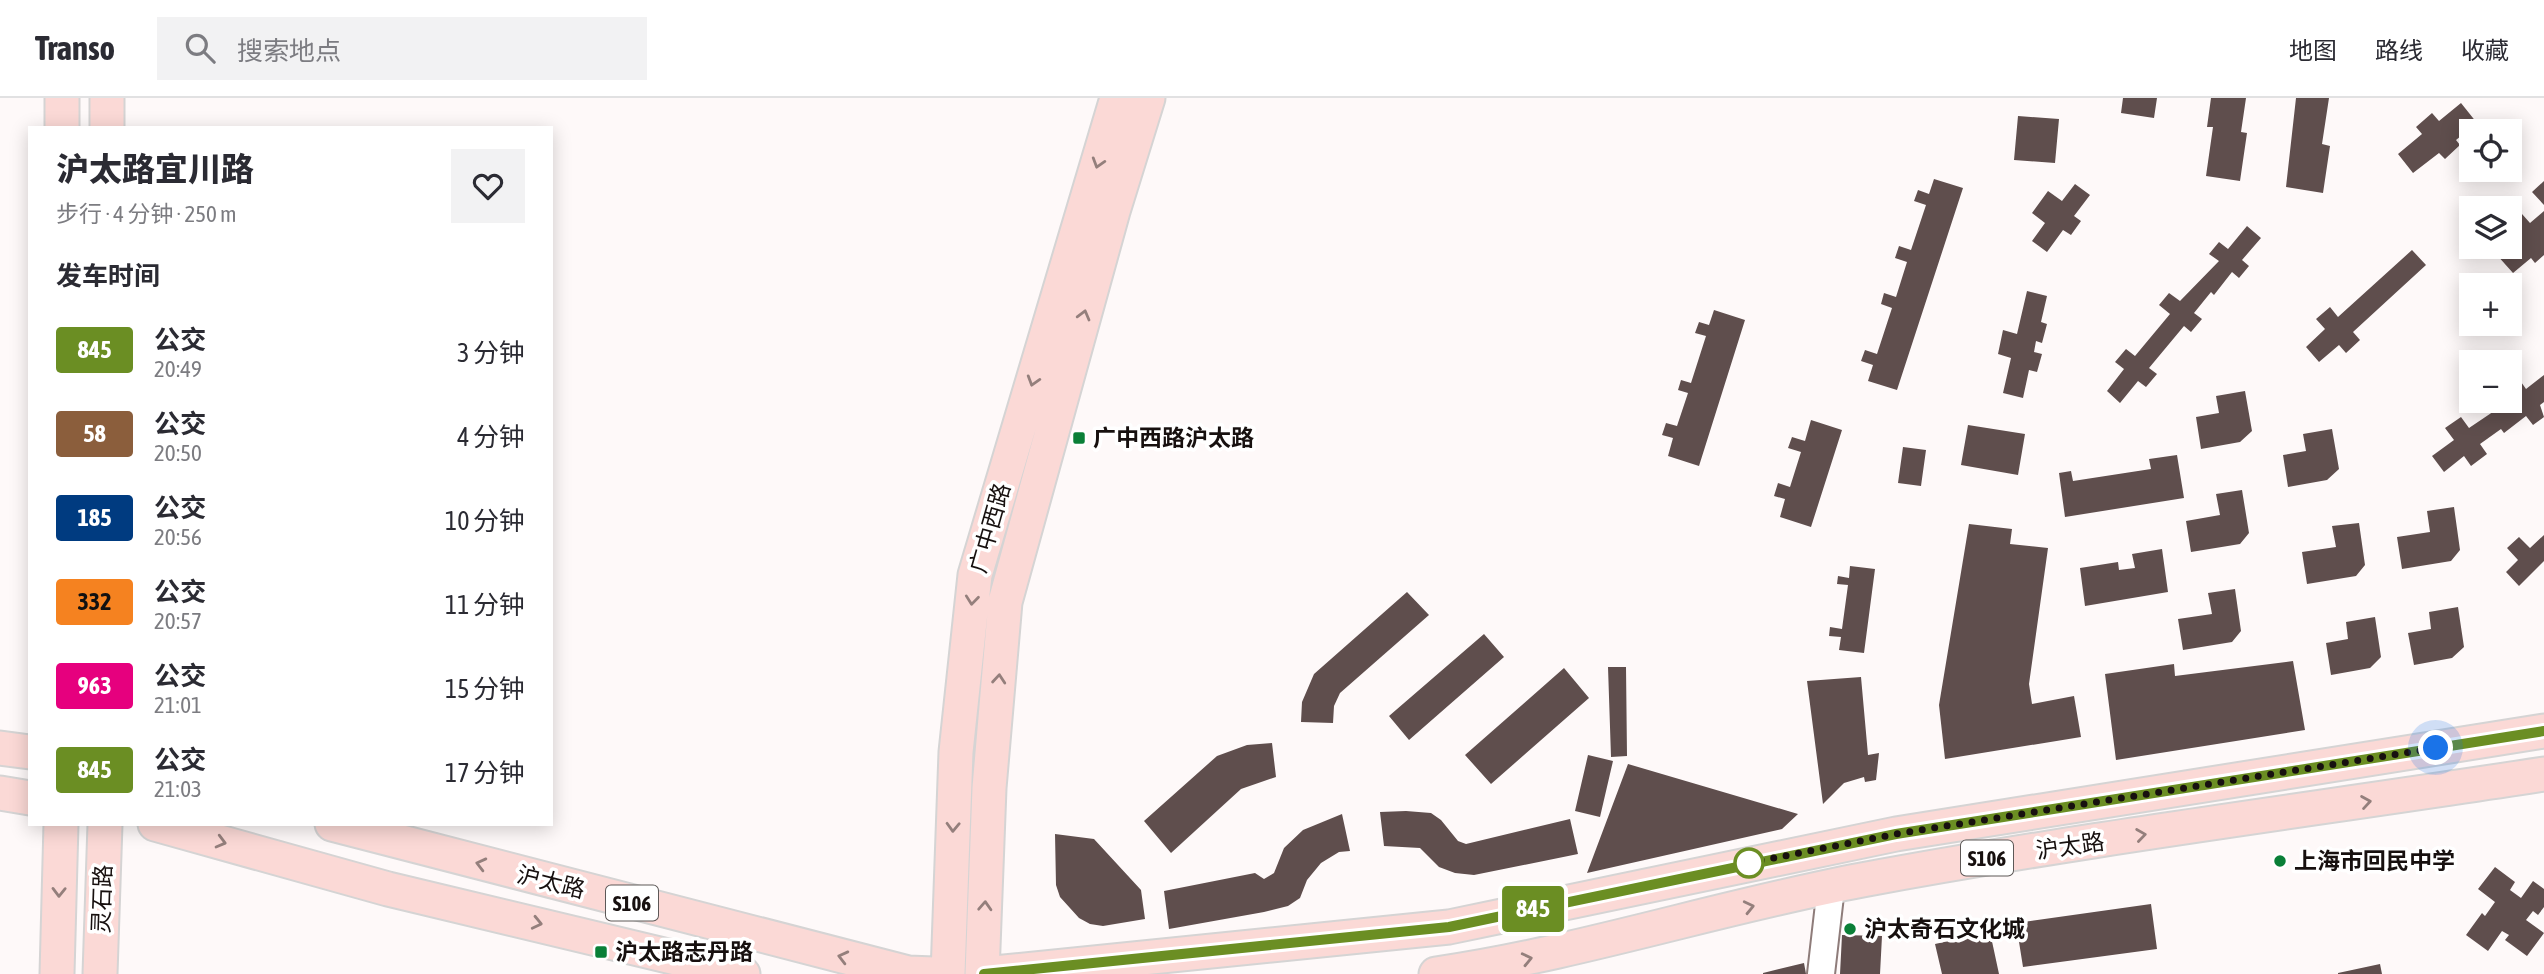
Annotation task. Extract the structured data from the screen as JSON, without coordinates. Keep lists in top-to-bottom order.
{
  "streets": {
    "main road": [
      "广中西路",
      "沪太路",
      "S106",
      "灵石路"
    ]
  },
  "crossings": [
    ["广中西路", "沪太路"]
  ],
  "places": {
    "transit": ["广中西路沪太路", "沪太路志丹路"],
    "other": ["上海市回民中学", "沪太奇石文化城"]
  },
  "lines": ["bus line 845"],
  "page": {
    "header": "Transo",
    "search": "搜索地点",
    "nav": ["地图", "路线", "收藏"],
    "on_map": "845",
    "map_buttons": ["+", "−"],
    "heading": [
      ["沪太路宜川路", "步行 · 4 分钟 · 250 m"],
      "发车时间"
    ],
    "list": [
      {
        "mark": "845",
        "name": "公交",
        "note": "20:49",
        "value": "3 分钟"
      },
      {
        "mark": "58",
        "name": "公交",
        "note": "20:50",
        "value": "4 分钟"
      },
      {
        "mark": "185",
        "name": "公交",
        "note": "20:56",
        "value": "10 分钟"
      },
      {
        "mark": "332",
        "name": "公交",
        "note": "20:57",
        "value": "11 分钟"
      },
      {
        "mark": "963",
        "name": "公交",
        "note": "21:01",
        "value": "15 分钟"
      },
      {
        "mark": "845",
        "name": "公交",
        "note": "21:03",
        "value": "17 分钟"
      }
    ]
  }
}
